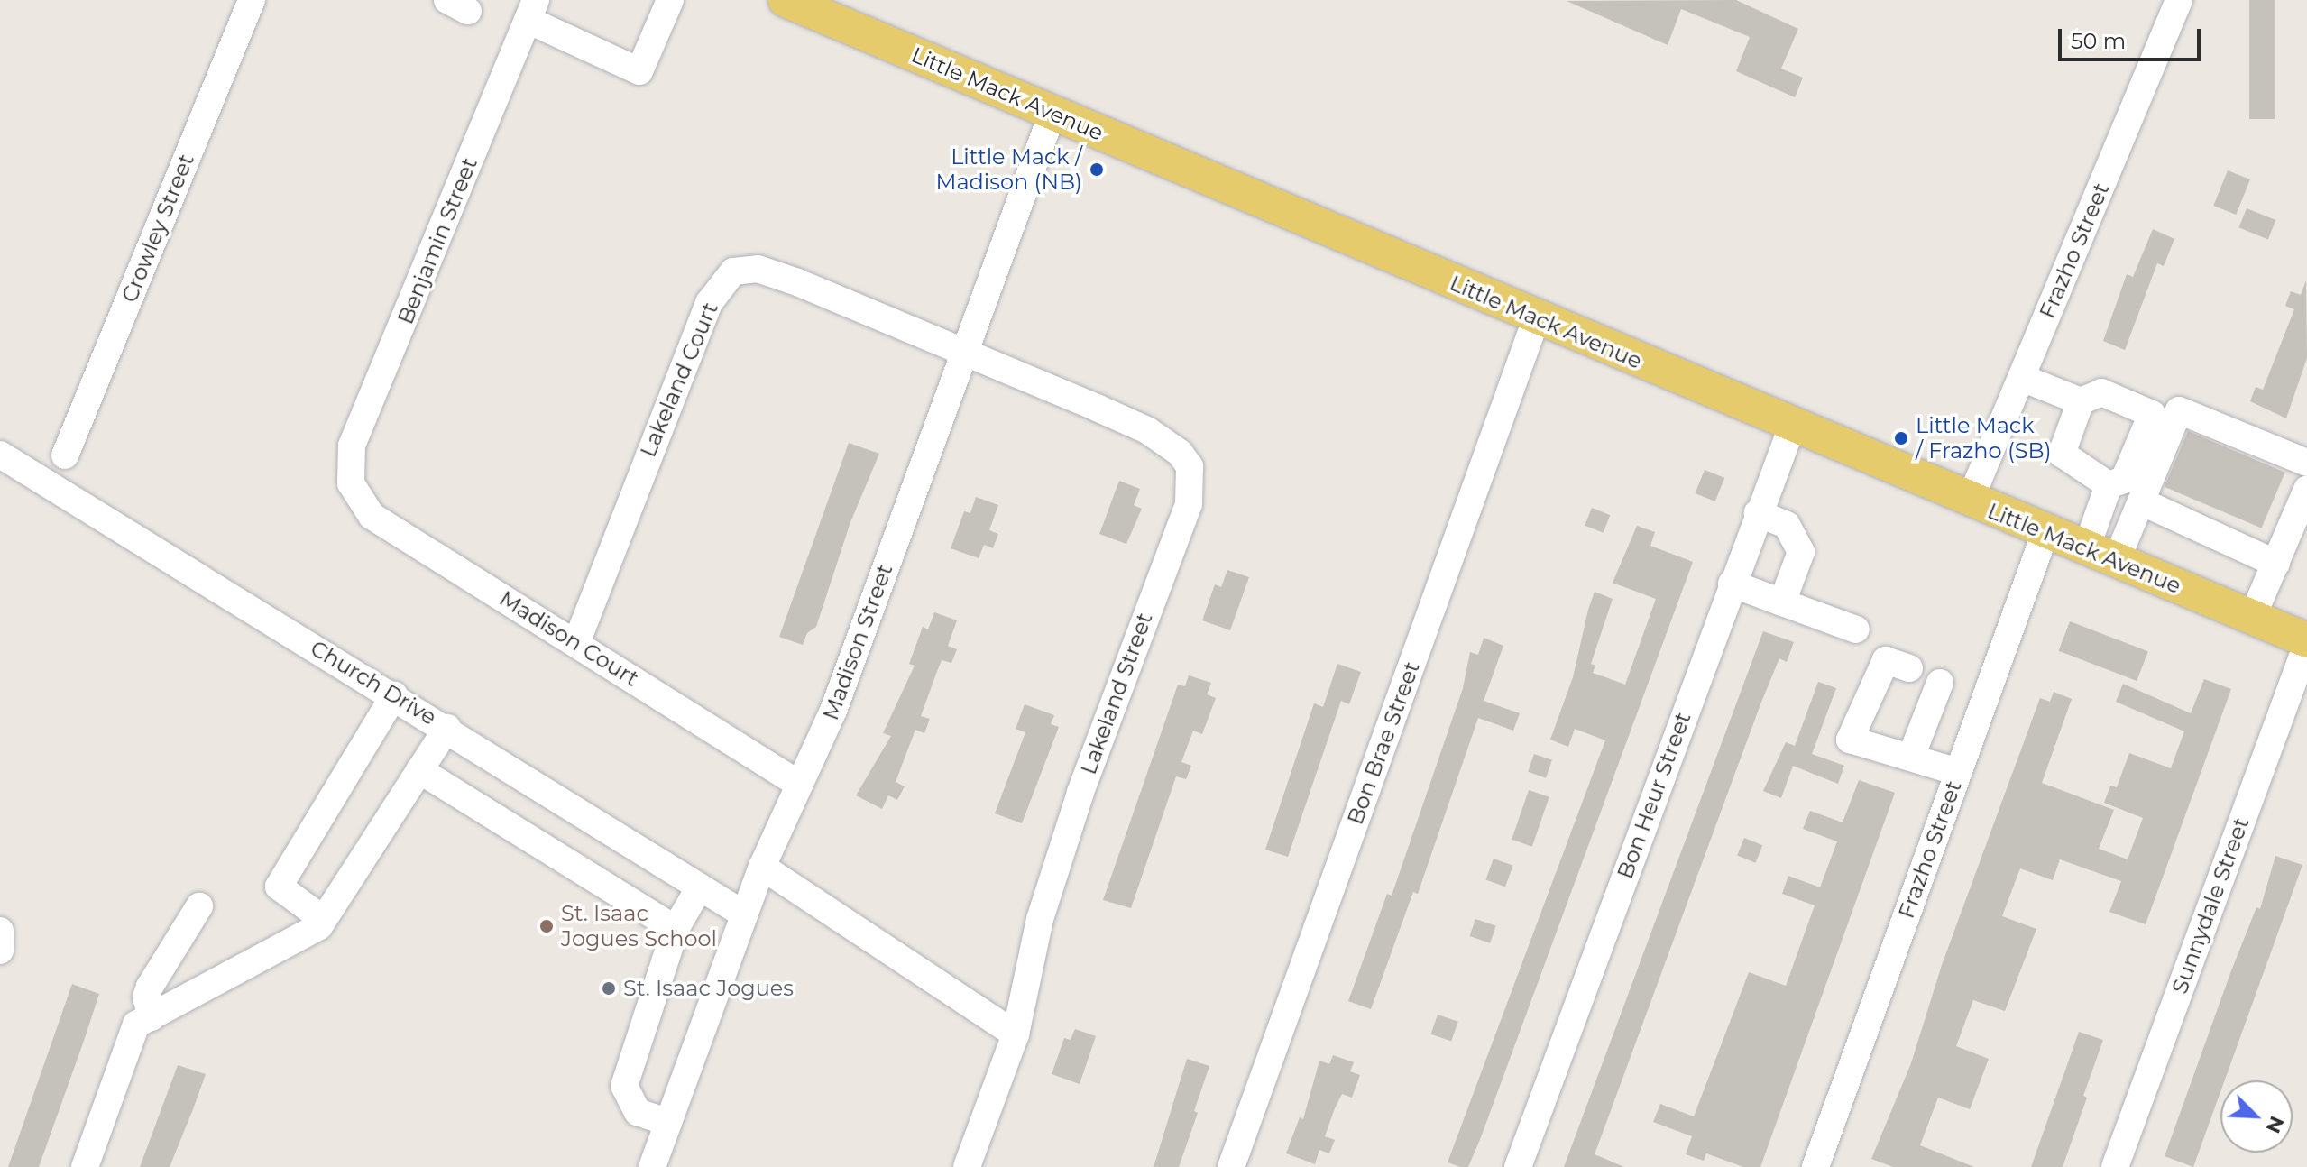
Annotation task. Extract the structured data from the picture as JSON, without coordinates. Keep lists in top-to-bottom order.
{
  "streets": {
    "main road": ["Little Mack Avenue"],
    "street": [
      "Crowley Street",
      "Benjamin Street",
      "Frazho Street",
      "Lakeland Court",
      "Madison Court",
      "Madison Street",
      "Church Drive",
      "Lakeland Street",
      "Bon Brae Street",
      "Bon Heur Street",
      "Sunnydale Street"
    ]
  },
  "crossings": [
    ["Little Mack Avenue", "Frazho Street"],
    ["Little Mack Avenue", "Madison Street"],
    ["Little Mack Avenue", "Bon Brae Street"],
    ["Little Mack Avenue", "Bon Heur Street"],
    ["Little Mack Avenue", "Sunnydale Street"],
    ["Benjamin Street", "Madison Court"],
    ["Lakeland Court", "Madison Court"],
    ["Lakeland Court", "Madison Street"],
    ["Lakeland Court", "Lakeland Street"],
    ["Madison Court", "Madison Street"],
    ["Madison Street", "Church Drive"],
    ["Madison Street", "Lakeland Street"]
  ],
  "places": [
    "Little Mack / Madison (NB)",
    "Little Mack / Frazho (SB)",
    "St. Isaac Jogues School",
    "St. Isaac Jogues"
  ],
  "scale_bar": "50 m",
  "north": "bottom right"
}
